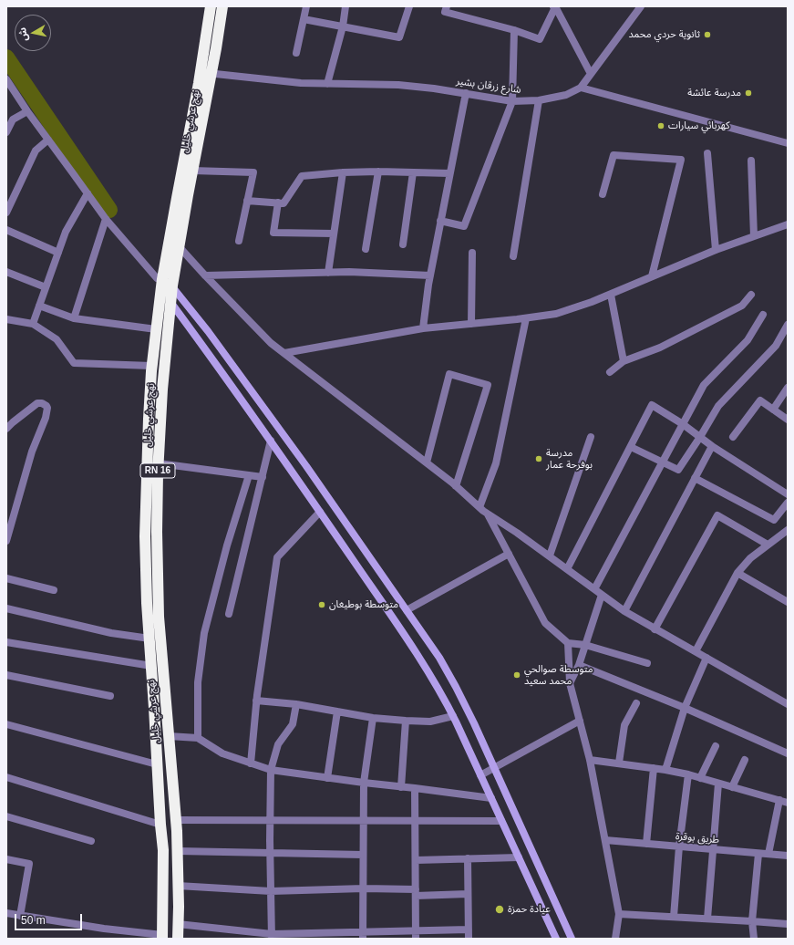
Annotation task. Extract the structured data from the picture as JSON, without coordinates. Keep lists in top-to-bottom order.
{
  "streets": {
    "highway": ["نهج عرشي خليل", "RN 16"],
    "street": ["شارع زرقان بشير", "طريق بوقرة"]
  },
  "crossings": [
    ["شارع زرقان بشير", "نهج عرشي خليل"]
  ],
  "places": [
    "ثانوية حردي محمد",
    "مدرسة عائشة",
    "كهربائي سيارات",
    "مدرسة بوفرحة عمار",
    "متوسطة بوطيغان",
    "متوسطة صوالحي محمد سعيد",
    "عيادة حمزة"
  ],
  "scale_bar": "50 m",
  "north": "left"
}
